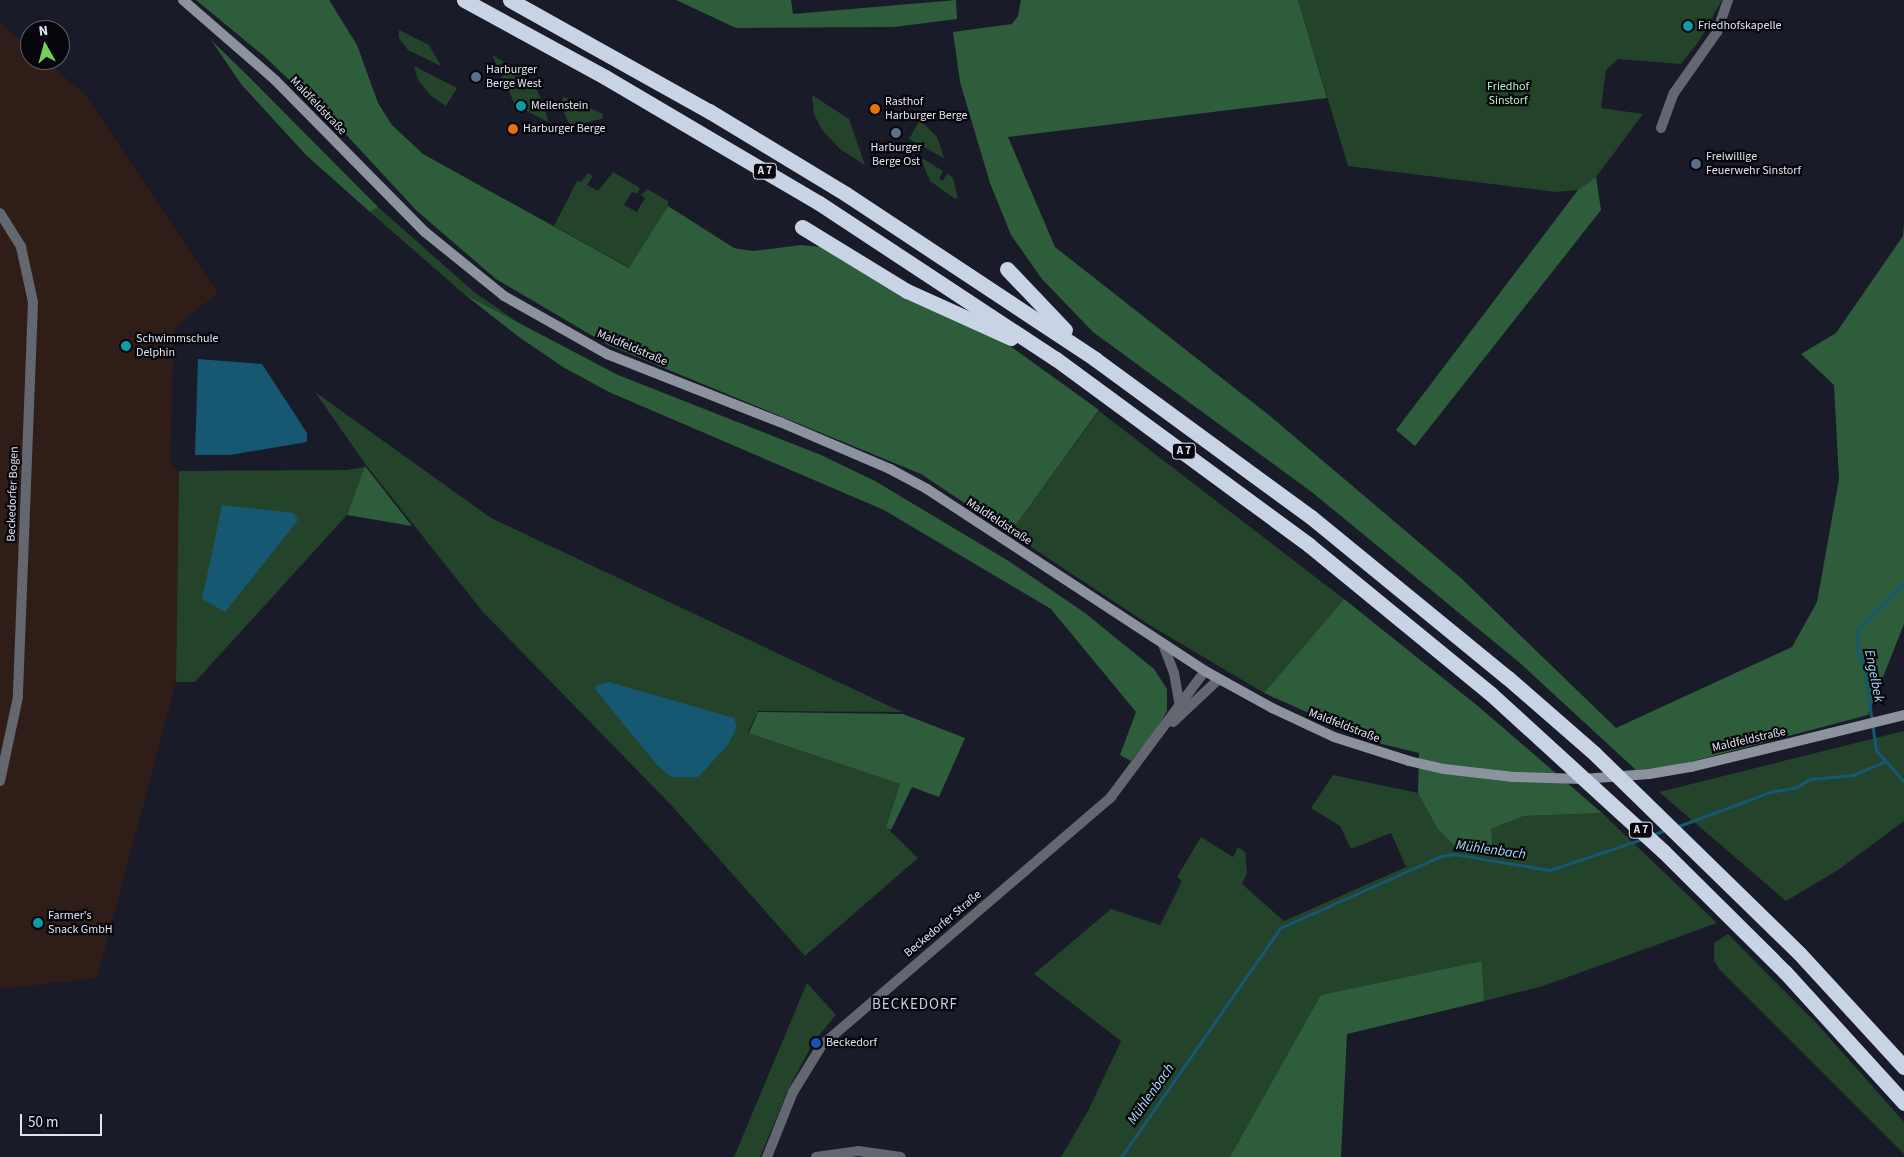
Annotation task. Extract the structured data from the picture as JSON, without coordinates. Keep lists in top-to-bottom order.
{
  "streets": {
    "highway": ["A 7"],
    "main road": ["Maldfeldstraße"],
    "street": ["Beckedorfer Bogen", "Beckedorfer Straße"]
  },
  "crossings": [
    ["Maldfeldstraße", "Beckedorfer Straße"]
  ],
  "districts": ["BECKEDORF"],
  "water": ["Engelbek", "Mühlenbach"],
  "parks": ["Friedhof Sinstorf"],
  "places": [
    "Friedhofskapelle",
    "Harburger Berge West",
    "Meilenstein",
    "Rasthof Harburger Berge",
    "Harburger Berge",
    "Harburger Berge Ost",
    "Freiwillige Feuerwehr Sinstorf",
    "Schwimmschule Delphin",
    "Farmer's Snack GmbH",
    "Beckedorf"
  ],
  "scale_bar": "50 m",
  "north": "top"
}
